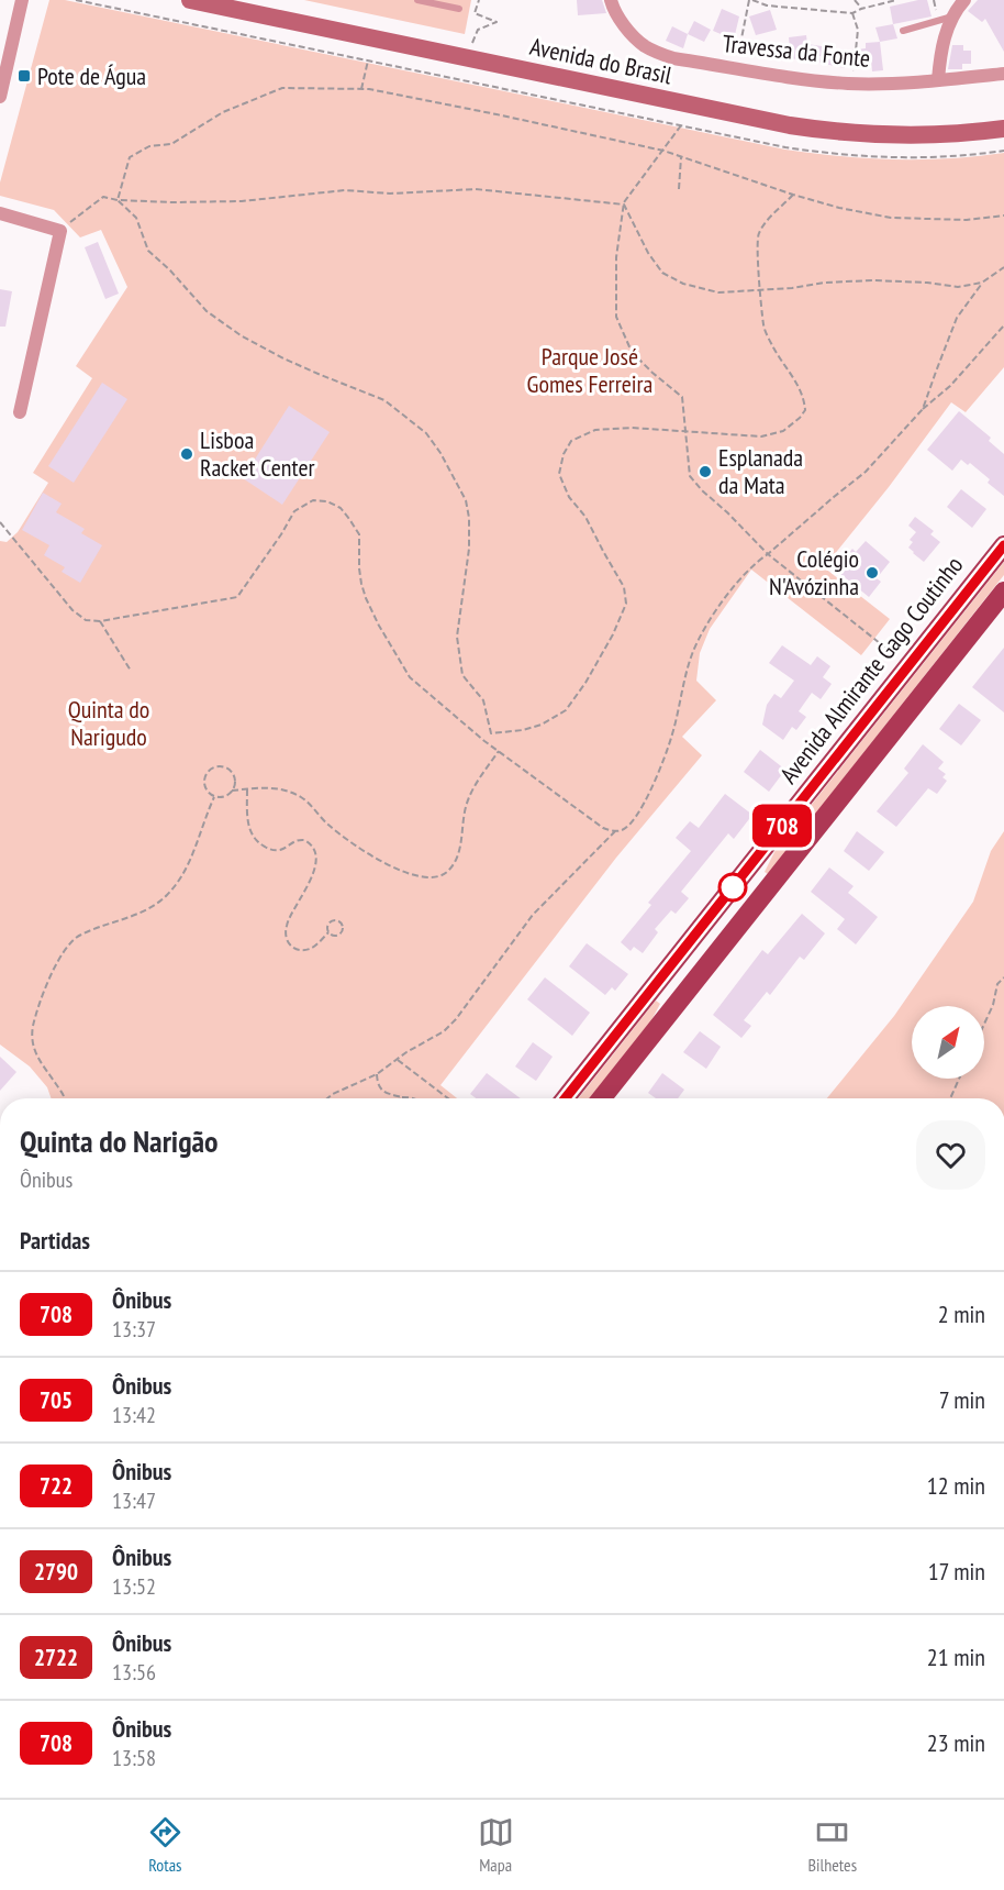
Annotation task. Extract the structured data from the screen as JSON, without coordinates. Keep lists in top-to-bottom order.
{
  "streets": {
    "main road": ["Avenida do Brasil", "Avenida Almirante Gago Coutinho"],
    "street": ["Travessa da Fonte"]
  },
  "parks": ["Parque José Gomes Ferreira", "Quinta do Narigudo"],
  "places": {
    "transit": ["Pote de Água"],
    "other": ["Lisboa Racket Center", "Esplanada da Mata", "Colégio N'Avózinha"]
  },
  "lines": ["bus line 708"],
  "north": "top right",
  "page": {
    "on_map": "708",
    "heading": [
      ["Quinta do Narigão", "Ônibus"],
      "Partidas"
    ],
    "list": [
      {
        "mark": "708",
        "name": "Ônibus",
        "note": "13:37",
        "value": "2 min"
      },
      {
        "mark": "705",
        "name": "Ônibus",
        "note": "13:42",
        "value": "7 min"
      },
      {
        "mark": "722",
        "name": "Ônibus",
        "note": "13:47",
        "value": "12 min"
      },
      {
        "mark": "2790",
        "name": "Ônibus",
        "note": "13:52",
        "value": "17 min"
      },
      {
        "mark": "2722",
        "name": "Ônibus",
        "note": "13:56",
        "value": "21 min"
      },
      {
        "mark": "708",
        "name": "Ônibus",
        "note": "13:58",
        "value": "23 min"
      }
    ],
    "tabs": ["Rotas", "Mapa", "Bilhetes"]
  }
}
